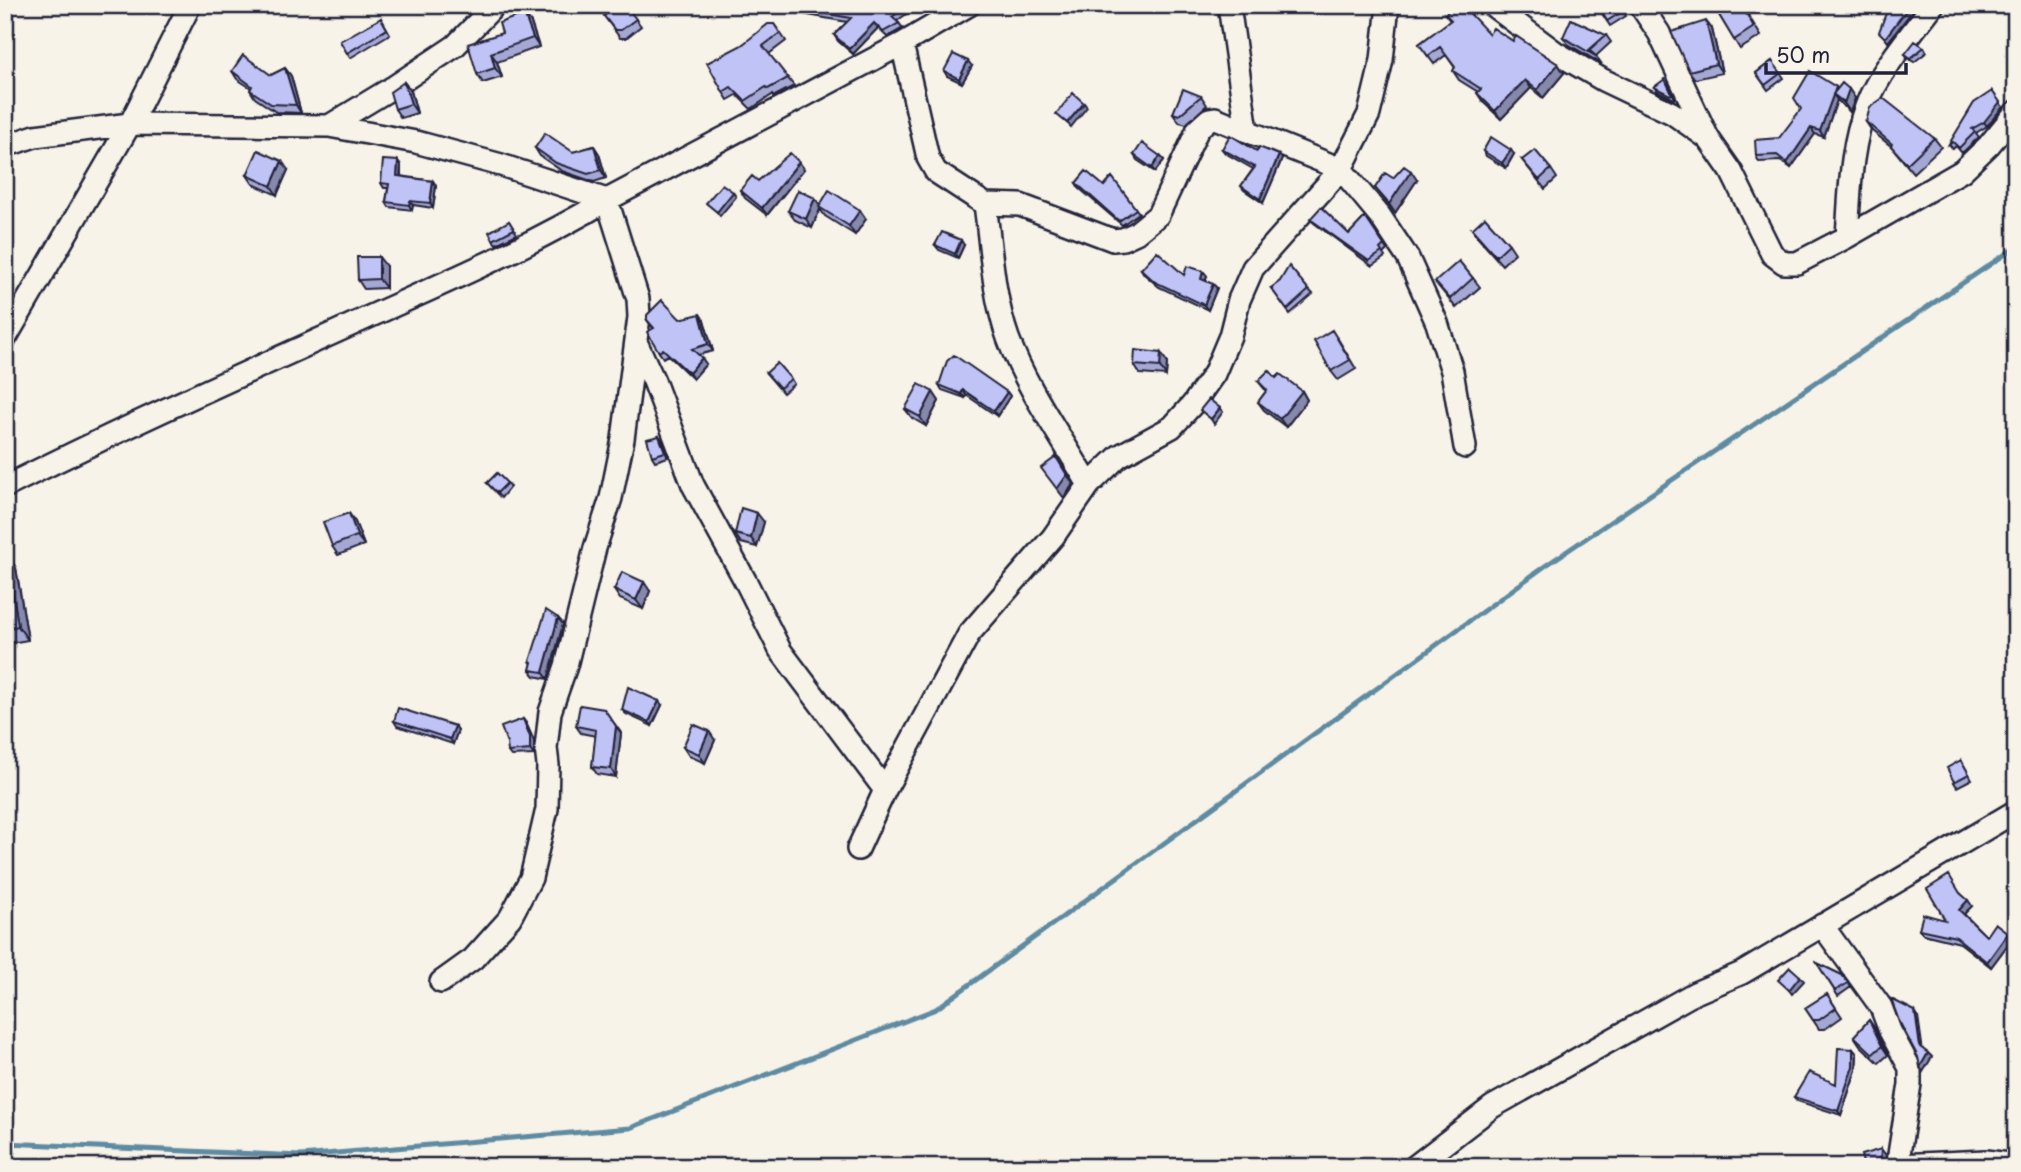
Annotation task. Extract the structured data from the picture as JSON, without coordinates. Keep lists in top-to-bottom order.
{
  "scale_bar": "50 m"
}
